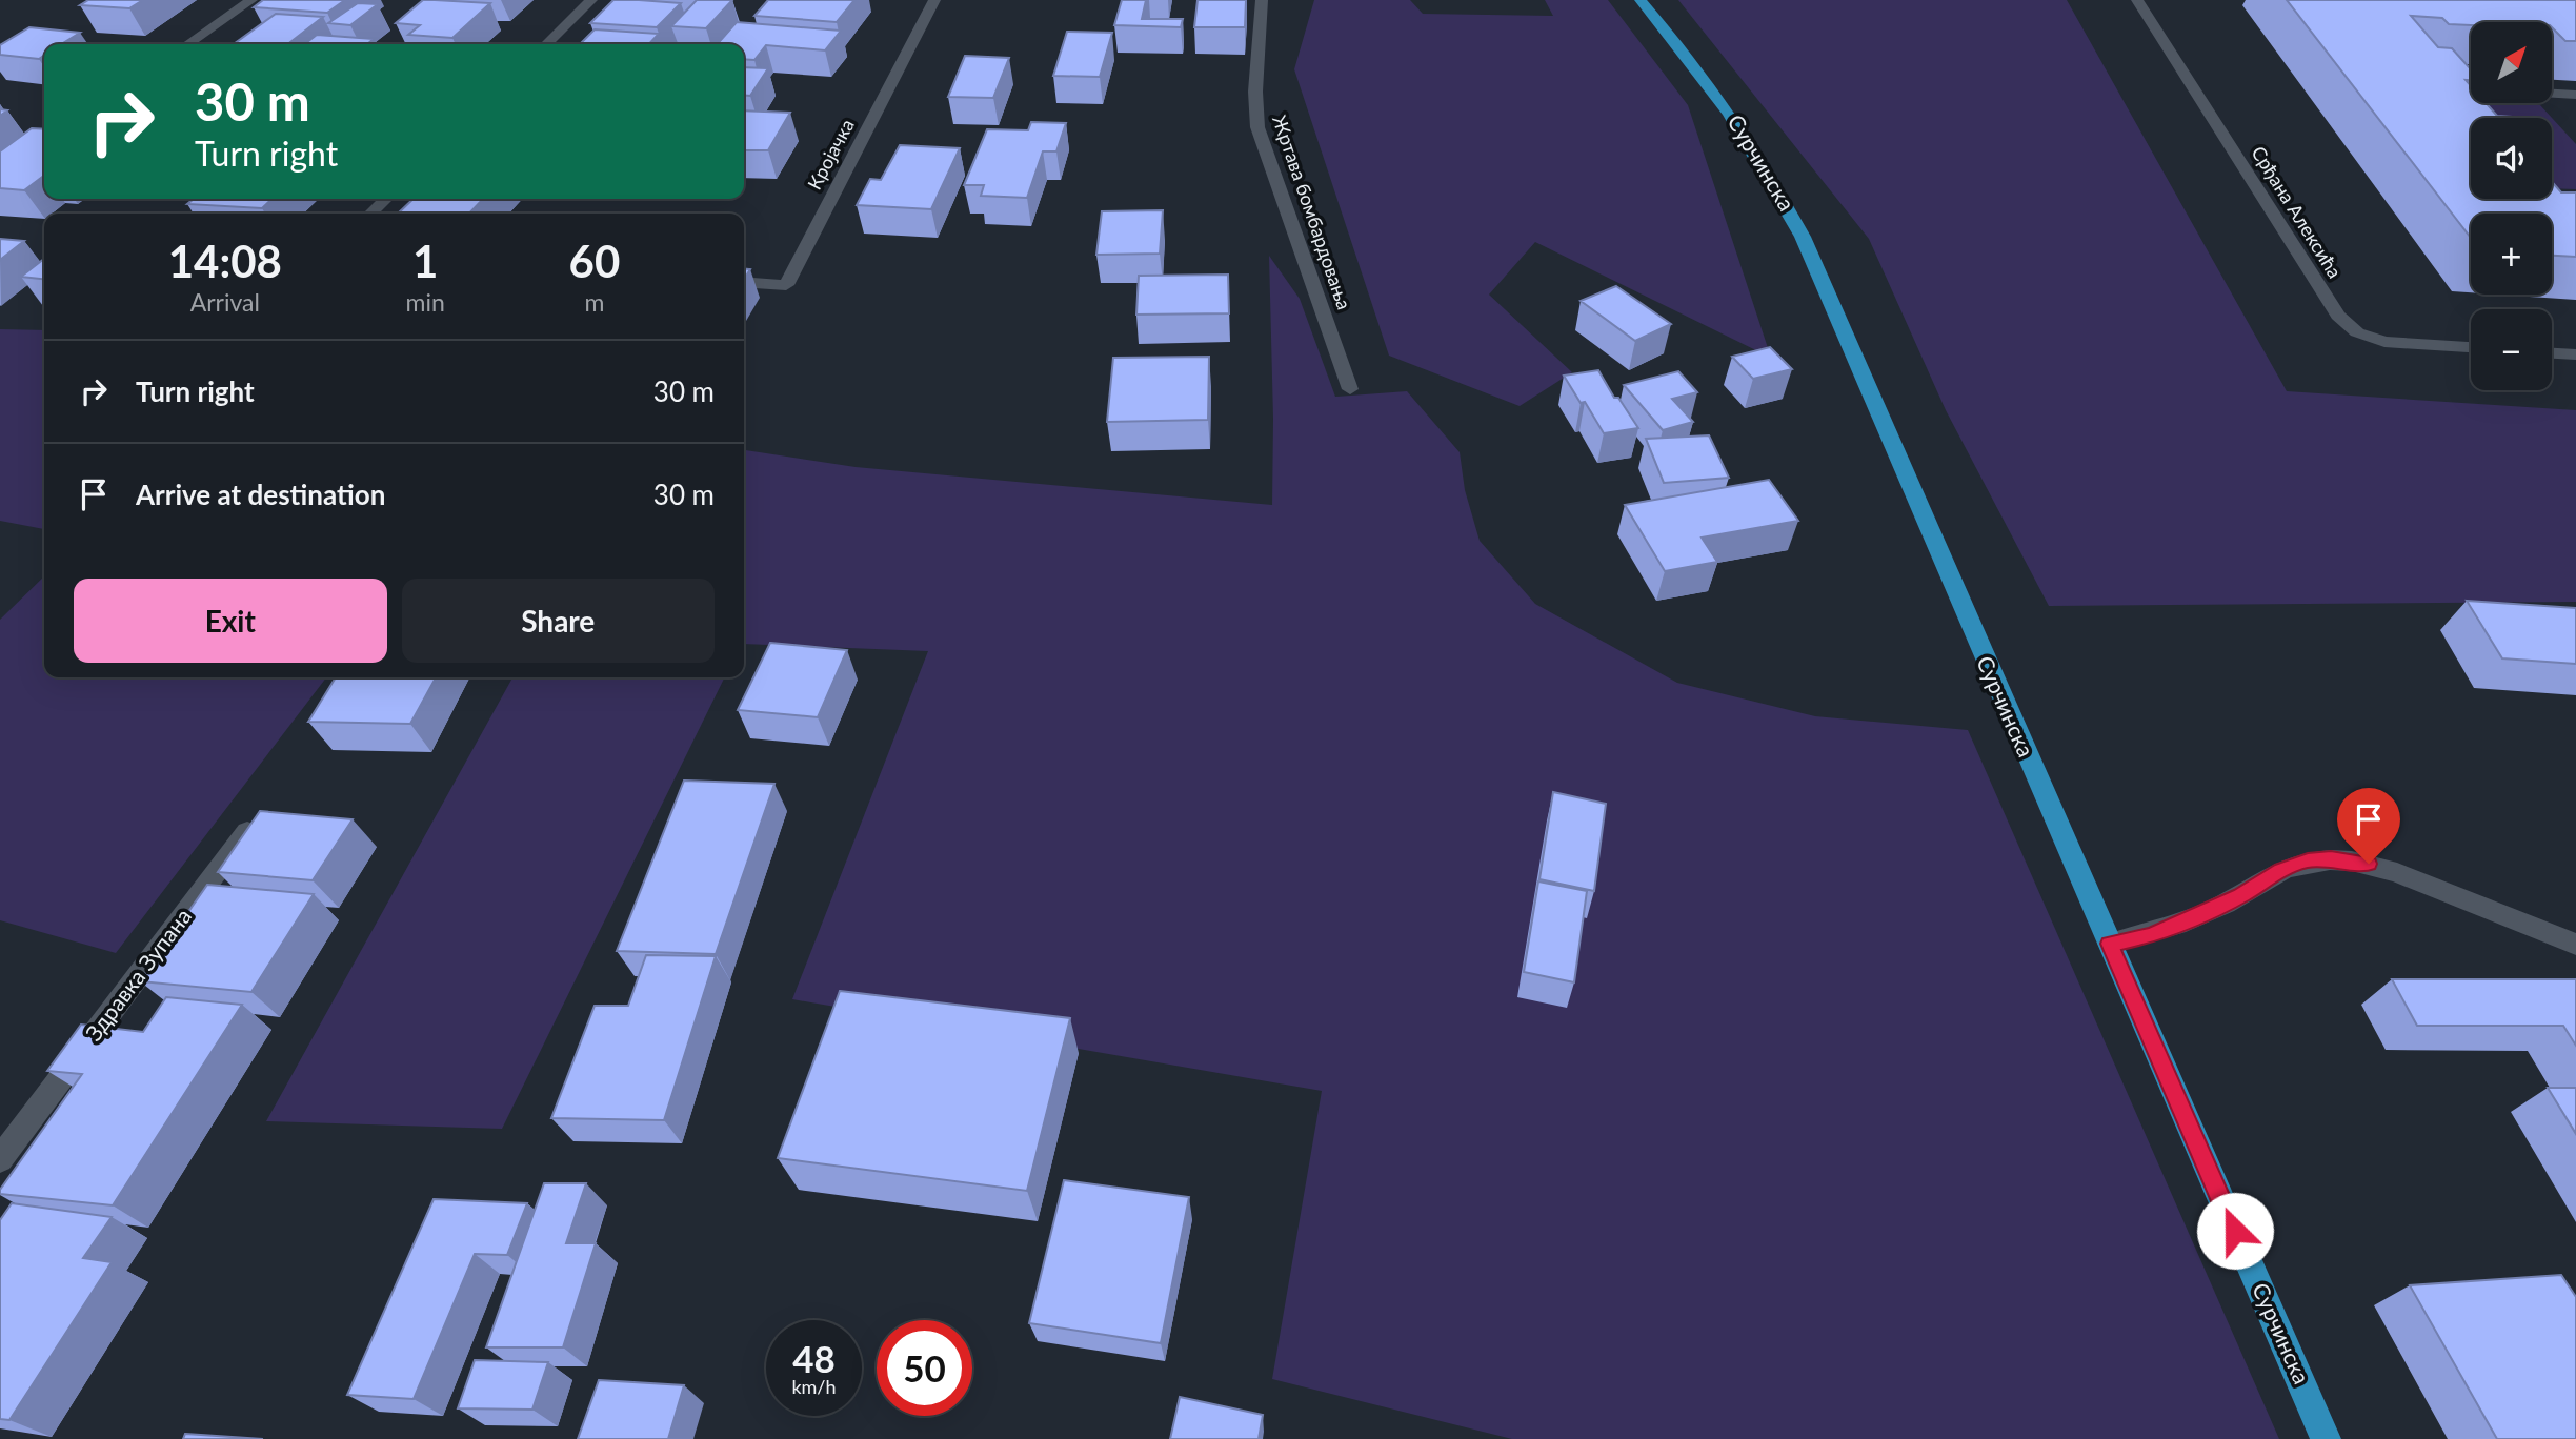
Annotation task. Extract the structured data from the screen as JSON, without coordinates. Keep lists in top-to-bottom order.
{
  "streets": {
    "main road": ["Сурчинска"],
    "street": [
      "Кројачка",
      "Жртава бомбардовања",
      "Срђана Алексића",
      "Здравка Зупана"
    ]
  },
  "north": "top right",
  "page": {
    "map_buttons": ["+", "−"],
    "turn": ["30 m", "Turn right"],
    "eta": [
      "14:08",
      "Arrival",
      "1",
      "min",
      "60",
      "m"
    ],
    "list": [
      {
        "name": "Turn right",
        "value": "30 m"
      },
      {
        "name": "Arrive at destination",
        "value": "30 m"
      }
    ],
    "buttons": ["Exit", "Share"],
    "speed": "48 km/h",
    "limit": "50"
  }
}
